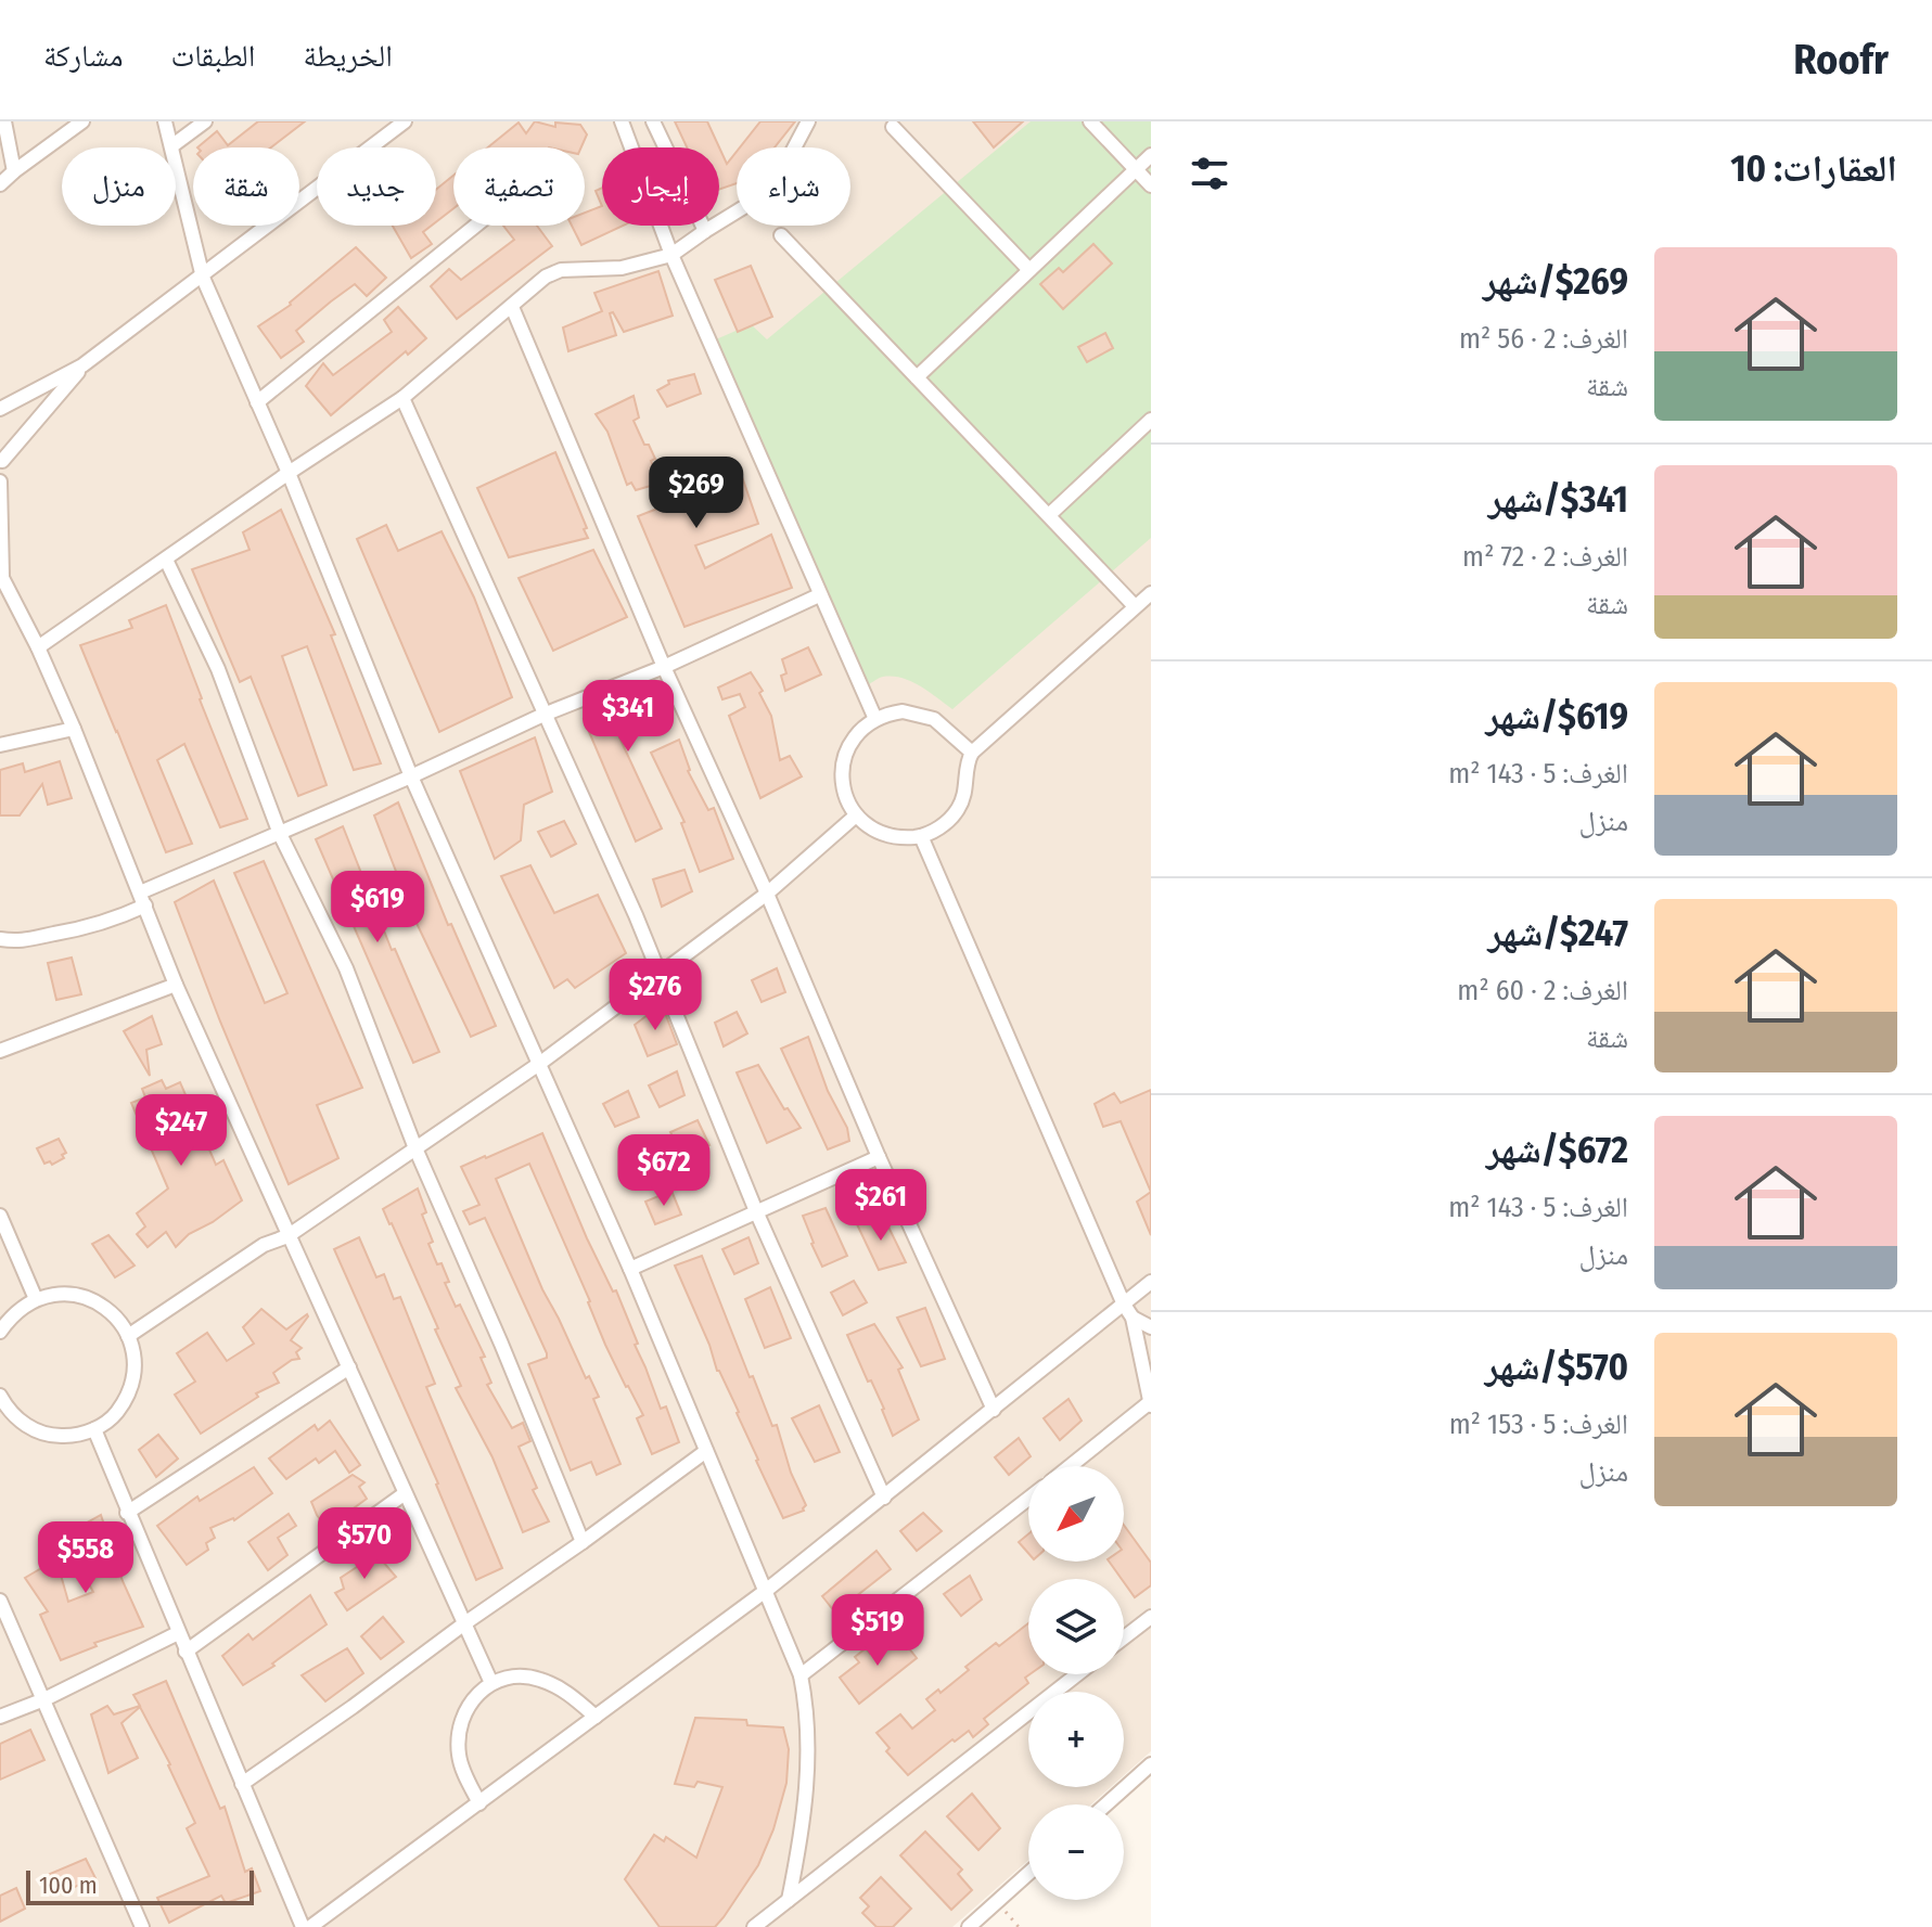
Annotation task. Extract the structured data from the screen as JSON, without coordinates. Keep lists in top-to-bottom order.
{
  "scale_bar": "100 m",
  "north": "bottom left",
  "page": {
    "header": "Roofr",
    "nav": ["الخريطة", "الطبقات", "مشاركة"],
    "heading": "العقارات: 10",
    "chip": [
      "شراء",
      "إيجار",
      "تصفية",
      "جديد",
      "شقة",
      "منزل"
    ],
    "list": [
      {
        "name": "$269/شهر",
        "note": "الغرف: 2 · 56 m² · شقة"
      },
      {
        "name": "$341/شهر",
        "note": "الغرف: 2 · 72 m² · شقة"
      },
      {
        "name": "$619/شهر",
        "note": "الغرف: 5 · 143 m² · منزل"
      },
      {
        "name": "$247/شهر",
        "note": "الغرف: 2 · 60 m² · شقة"
      },
      {
        "name": "$672/شهر",
        "note": "الغرف: 5 · 143 m² · منزل"
      },
      {
        "name": "$570/شهر",
        "note": "الغرف: 5 · 153 m² · منزل"
      }
    ],
    "price": [
      "$269",
      "$341",
      "$619",
      "$276",
      "$247",
      "$672",
      "$261",
      "$570",
      "$558",
      "$519"
    ],
    "map_buttons": ["+", "−"],
    "scale": "100 m"
  }
}
